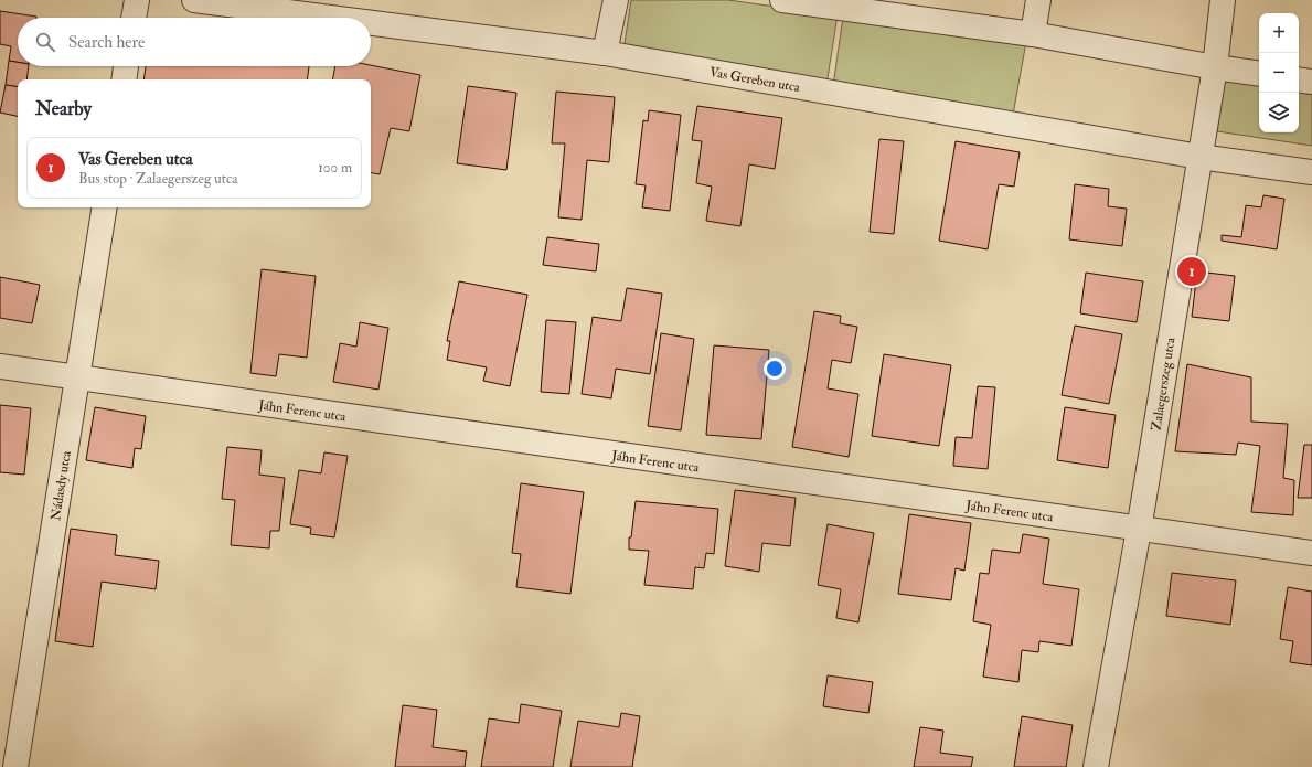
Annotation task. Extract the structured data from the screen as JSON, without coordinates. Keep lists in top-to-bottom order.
{
  "streets": {
    "street": [
      "Vas Gereben utca",
      "Zalaegerszeg utca",
      "Jáhn Ferenc utca",
      "Nádasdy utca"
    ]
  },
  "crossings": [
    ["Vas Gereben utca", "Zalaegerszeg utca"],
    ["Zalaegerszeg utca", "Jáhn Ferenc utca"],
    ["Jáhn Ferenc utca", "Nádasdy utca"]
  ],
  "page": {
    "map_buttons": ["+", "−"],
    "search": "Search here",
    "heading": "Nearby",
    "list": [
      {
        "mark": "1",
        "name": "Vas Gereben utca",
        "note": "Bus stop · Zalaegerszeg utca",
        "value": "100 m"
      }
    ],
    "pins": "1"
  }
}
